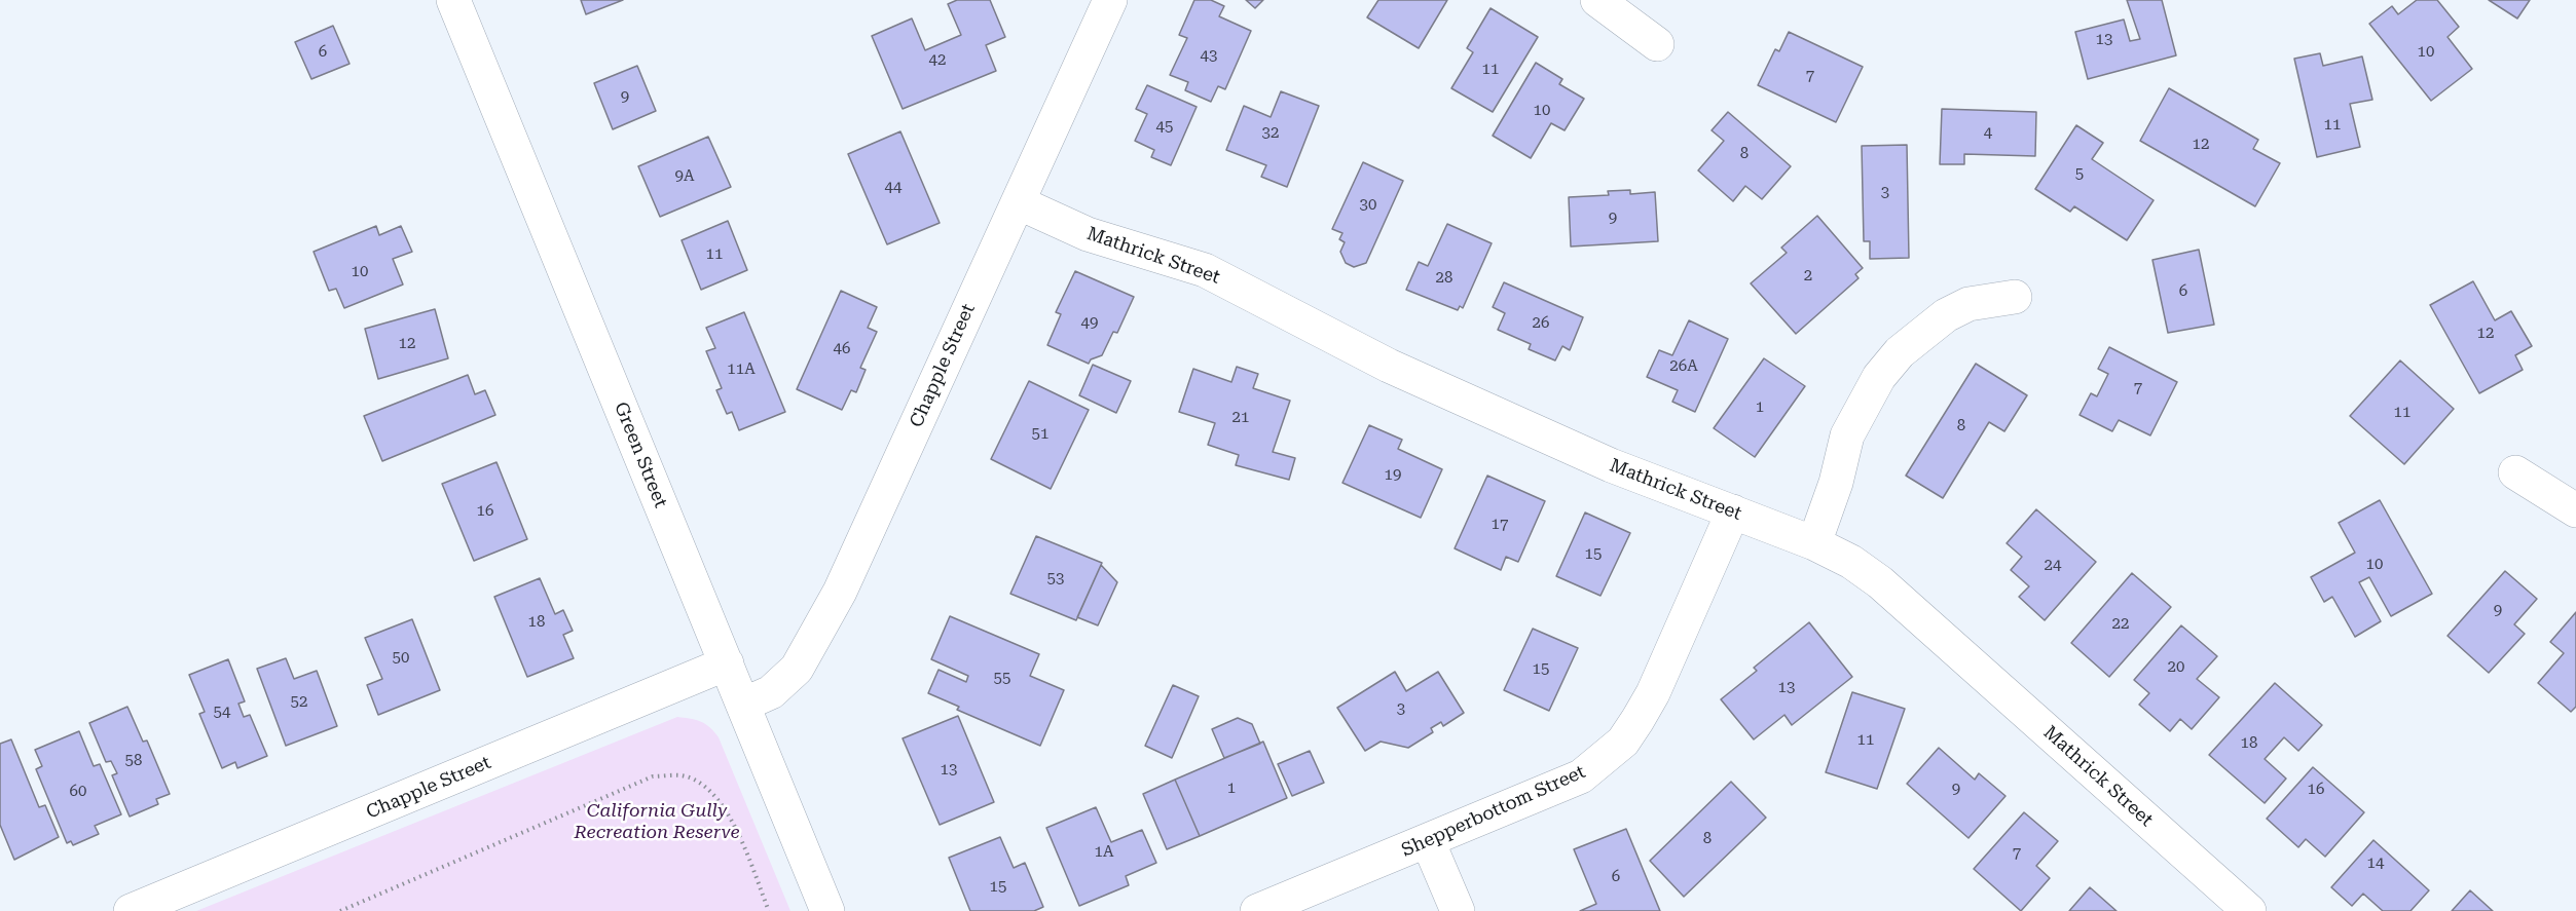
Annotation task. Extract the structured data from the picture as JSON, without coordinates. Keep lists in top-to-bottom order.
{
  "streets": {
    "street": [
      "Mathrick Street",
      "Chapple Street",
      "Green Street",
      "Shepperbottom Street"
    ]
  },
  "crossings": [
    ["Mathrick Street", "Chapple Street"],
    ["Mathrick Street", "Shepperbottom Street"],
    ["Chapple Street", "Green Street"]
  ],
  "parks": ["California Gully Recreation Reserve"],
  "house_numbers": [
    "13",
    "6",
    "10",
    "43",
    "42",
    "11",
    "7",
    "9",
    "10",
    "11",
    "45",
    "32",
    "4",
    "12",
    "8",
    "5",
    "9A",
    "44",
    "3",
    "30",
    "9",
    "11",
    "10",
    "2",
    "28",
    "6",
    "49",
    "26",
    "12",
    "12",
    "46",
    "26A",
    "11A",
    "7",
    "1",
    "11",
    "21",
    "8",
    "51",
    "19",
    "16",
    "17",
    "15",
    "10",
    "24",
    "53",
    "9",
    "18",
    "22",
    "50",
    "20",
    "15",
    "55",
    "13",
    "52",
    "3",
    "54",
    "11",
    "18",
    "58",
    "13",
    "1",
    "9",
    "16",
    "60",
    "8",
    "1A",
    "7",
    "14",
    "6",
    "15"
  ]
}
